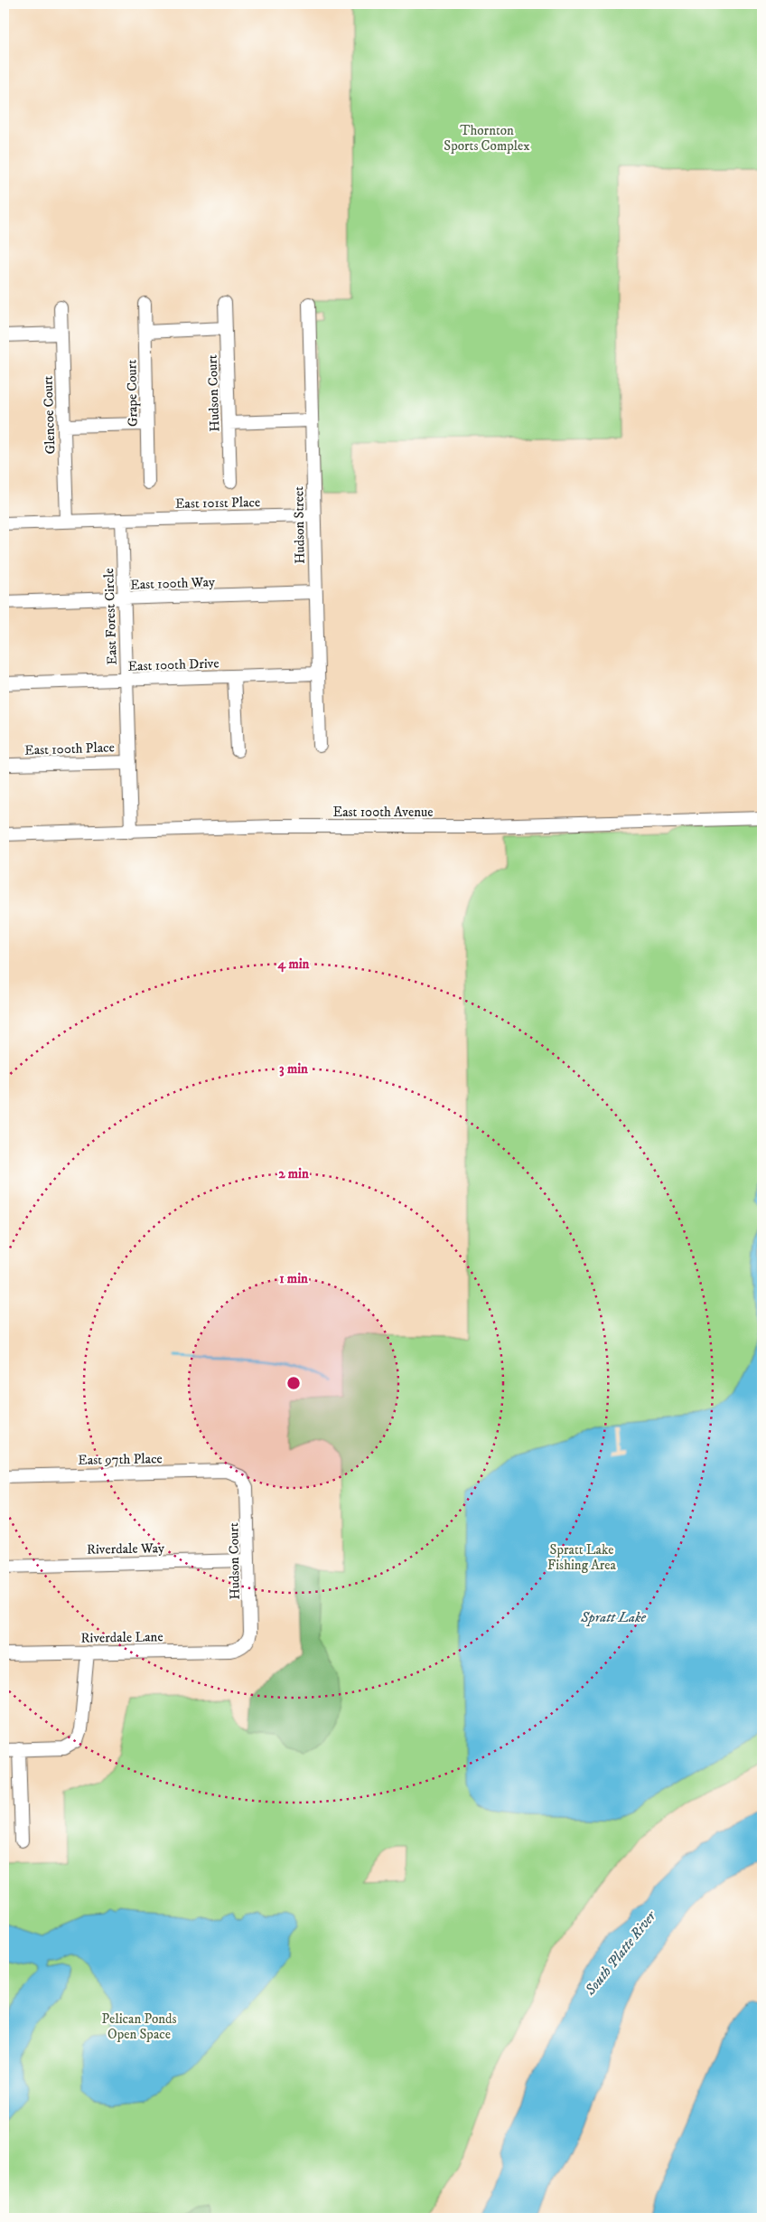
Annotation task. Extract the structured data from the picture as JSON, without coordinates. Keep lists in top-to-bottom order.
{
  "streets": {
    "street": [
      "Grape Court",
      "Hudson Court",
      "Glencoe Court",
      "East 101st Place",
      "Hudson Street",
      "East 100th Way",
      "East Forest Circle",
      "East 100th Drive",
      "East 100th Place",
      "East 100th Avenue",
      "East 97th Place",
      "Riverdale Way",
      "Riverdale Lane"
    ]
  },
  "crossings": [
    ["Hudson Court", "East 97th Place"],
    ["Hudson Court", "Riverdale Way"],
    ["Hudson Court", "Riverdale Lane"],
    ["East 101st Place", "Hudson Street"],
    ["East 101st Place", "East Forest Circle"],
    ["Hudson Street", "East 100th Way"],
    ["Hudson Street", "East 100th Drive"],
    ["East 100th Way", "East Forest Circle"],
    ["East Forest Circle", "East 100th Drive"],
    ["East Forest Circle", "East 100th Place"],
    ["East Forest Circle", "East 100th Avenue"]
  ],
  "water": ["Spratt Lake", "South Platte River"],
  "parks": ["Thornton Sports Complex", "Spratt Lake Fishing Area", "Pelican Ponds Open Space"],
  "rings": [
    "4 min",
    "3 min",
    "2 min",
    "1 min"
  ]
}
